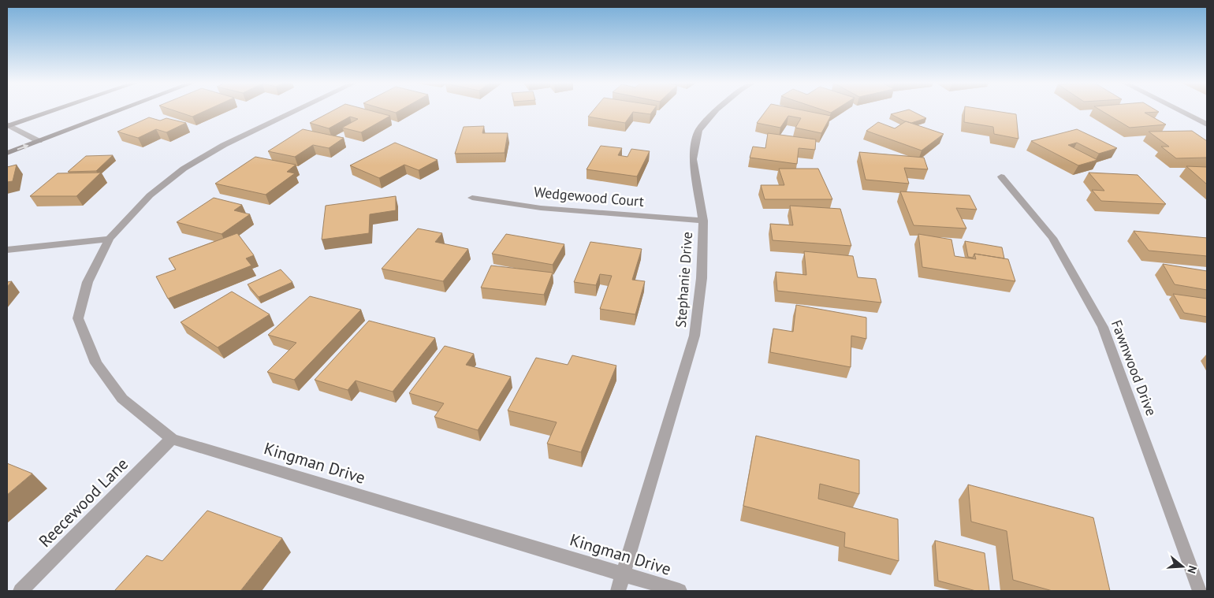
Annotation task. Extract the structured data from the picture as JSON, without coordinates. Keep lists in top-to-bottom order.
{
  "streets": {
    "street": [
      "Wedgewood Court",
      "Stephanie Drive",
      "Fawnwood Drive",
      "Kingman Drive",
      "Reecewood Lane"
    ]
  },
  "crossings": [
    ["Wedgewood Court", "Stephanie Drive"],
    ["Stephanie Drive", "Kingman Drive"],
    ["Kingman Drive", "Reecewood Lane"]
  ],
  "north": "right"
}
